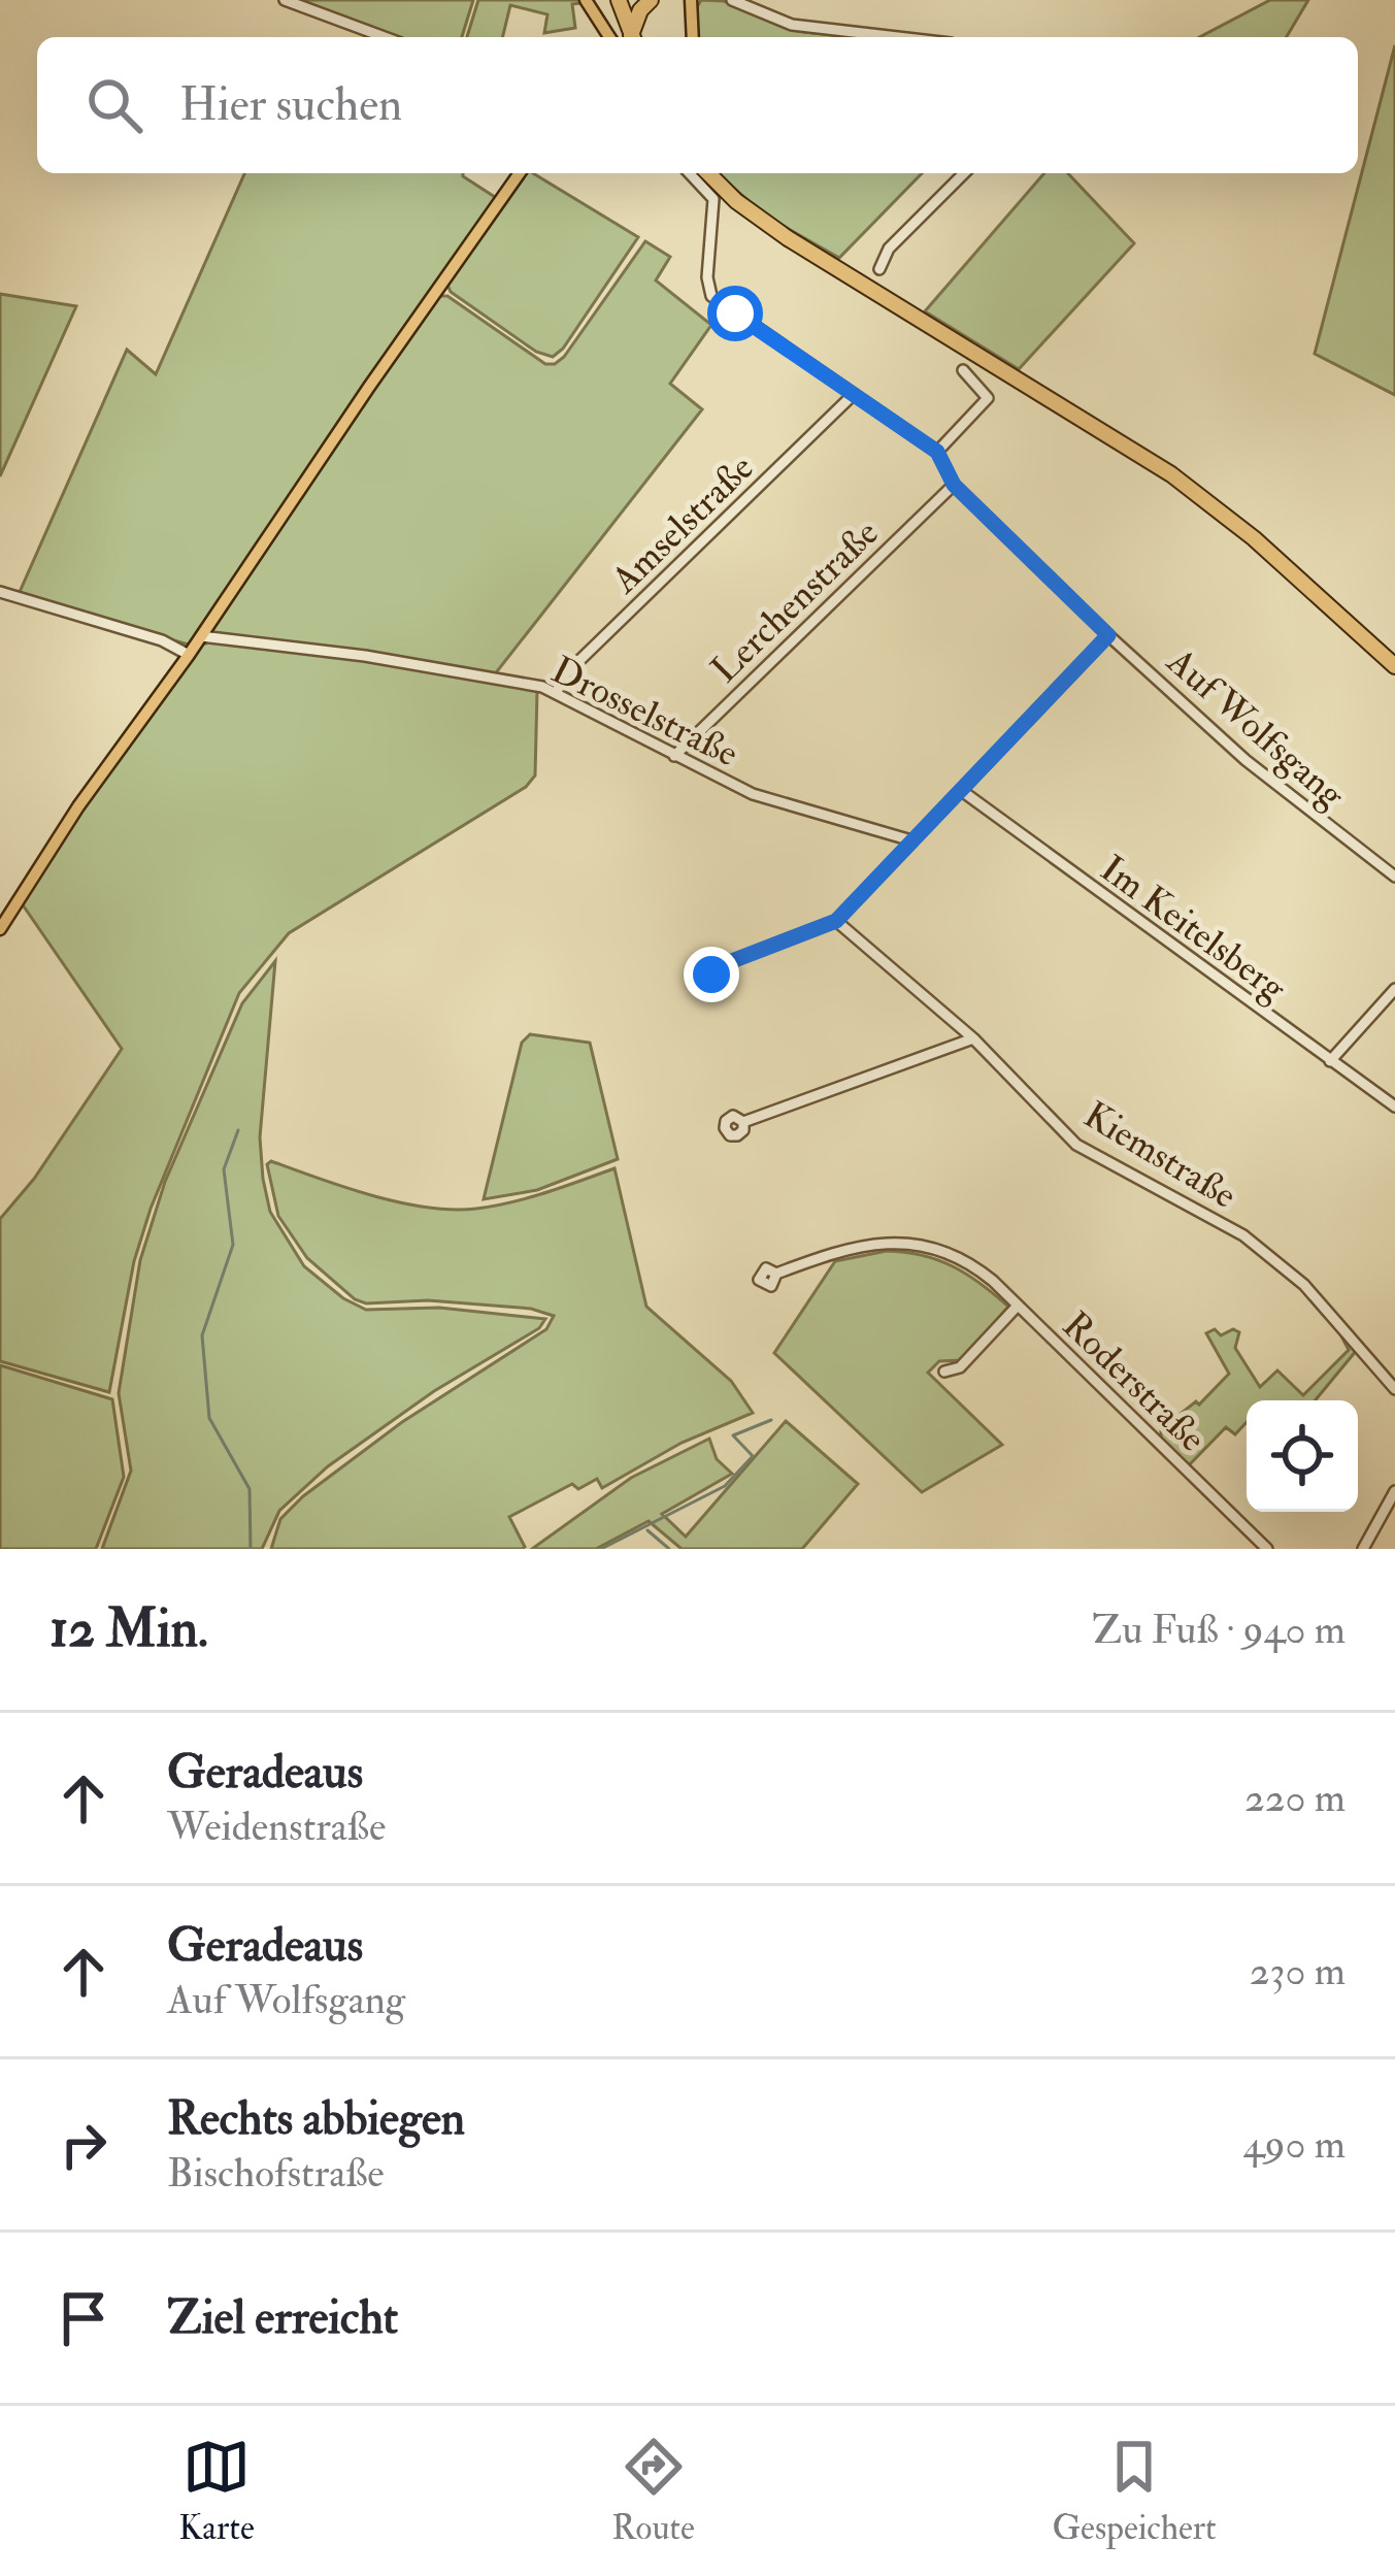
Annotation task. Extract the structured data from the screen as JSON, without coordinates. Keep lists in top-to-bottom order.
{
  "streets": {
    "street": [
      "Amselstraße",
      "Lerchenstraße",
      "Drosselstraße",
      "Auf Wolfsgang",
      "Im Keitelsberg",
      "Kiemstraße",
      "Roderstraße"
    ]
  },
  "crossings": [
    ["Amselstraße", "Drosselstraße"],
    ["Lerchenstraße", "Drosselstraße"],
    ["Lerchenstraße", "Auf Wolfsgang"]
  ],
  "page": {
    "search": "Hier suchen",
    "heading": ["12 Min.", "Zu Fuß · 940 m"],
    "list": [
      ["Geradeaus", "Weidenstraße", "220 m"],
      ["Geradeaus", "Auf Wolfsgang", "230 m"],
      ["Rechts abbiegen", "Bischofstraße", "490 m"],
      "Ziel erreicht"
    ],
    "nav": ["Karte", "Route", "Gespeichert"]
  }
}
